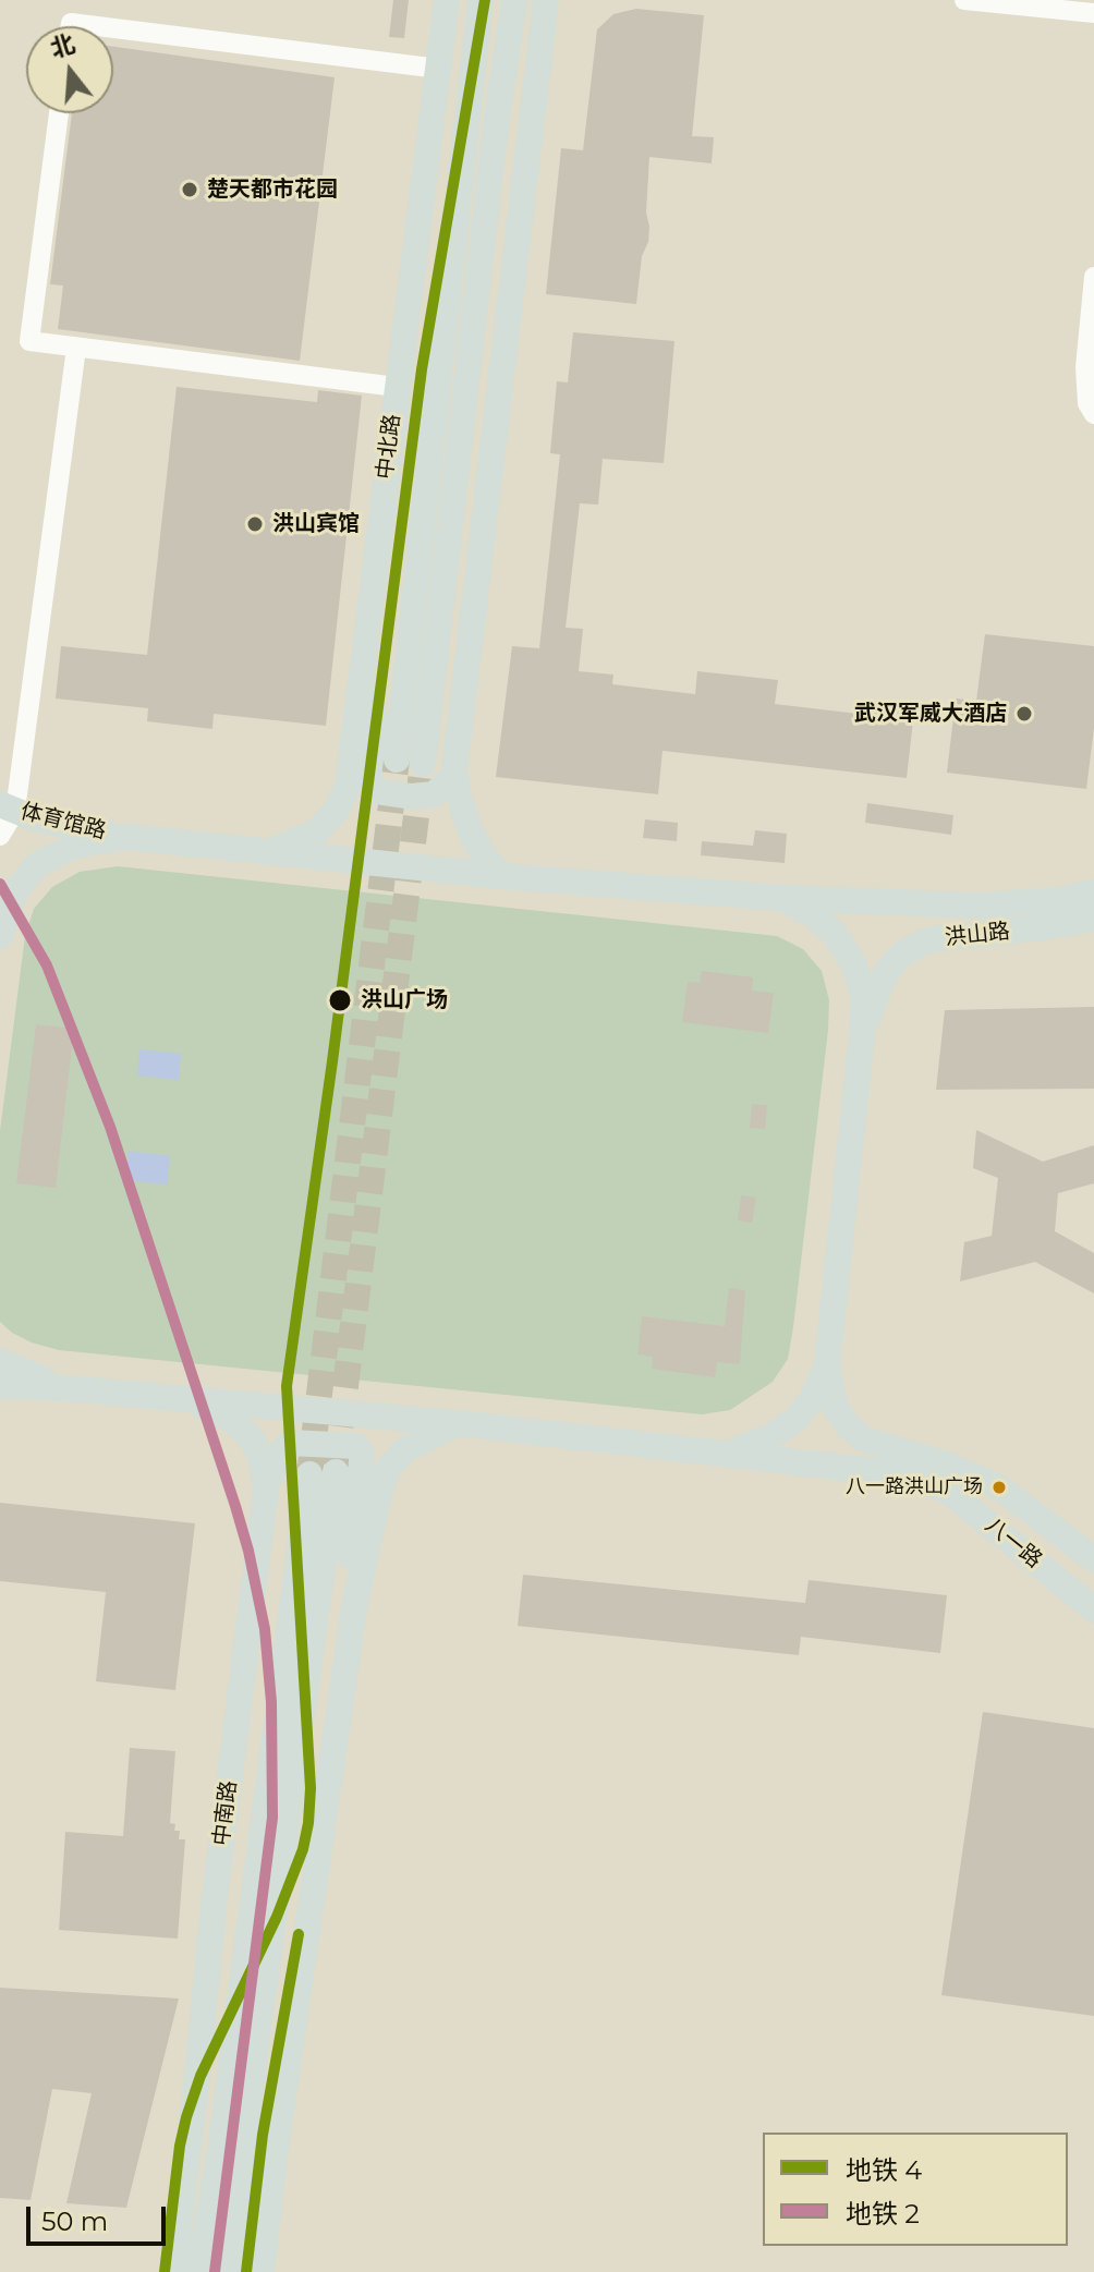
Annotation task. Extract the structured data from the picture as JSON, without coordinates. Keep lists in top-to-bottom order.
{
  "streets": {
    "main road": [
      "中北路",
      "体育馆路",
      "洪山路",
      "八一路",
      "中南路"
    ]
  },
  "crossings": [
    ["中北路", "洪山路"],
    ["体育馆路", "洪山路"],
    ["八一路", "中南路"]
  ],
  "places": [
    "楚天都市花园",
    "洪山宾馆",
    "武汉军威大酒店",
    "洪山广场",
    "八一路洪山广场"
  ],
  "lines": ["metro line 4", "metro line 2"],
  "legend": ["地铁 4", "地铁 2"],
  "scale_bar": "50 m",
  "north": "top"
}
